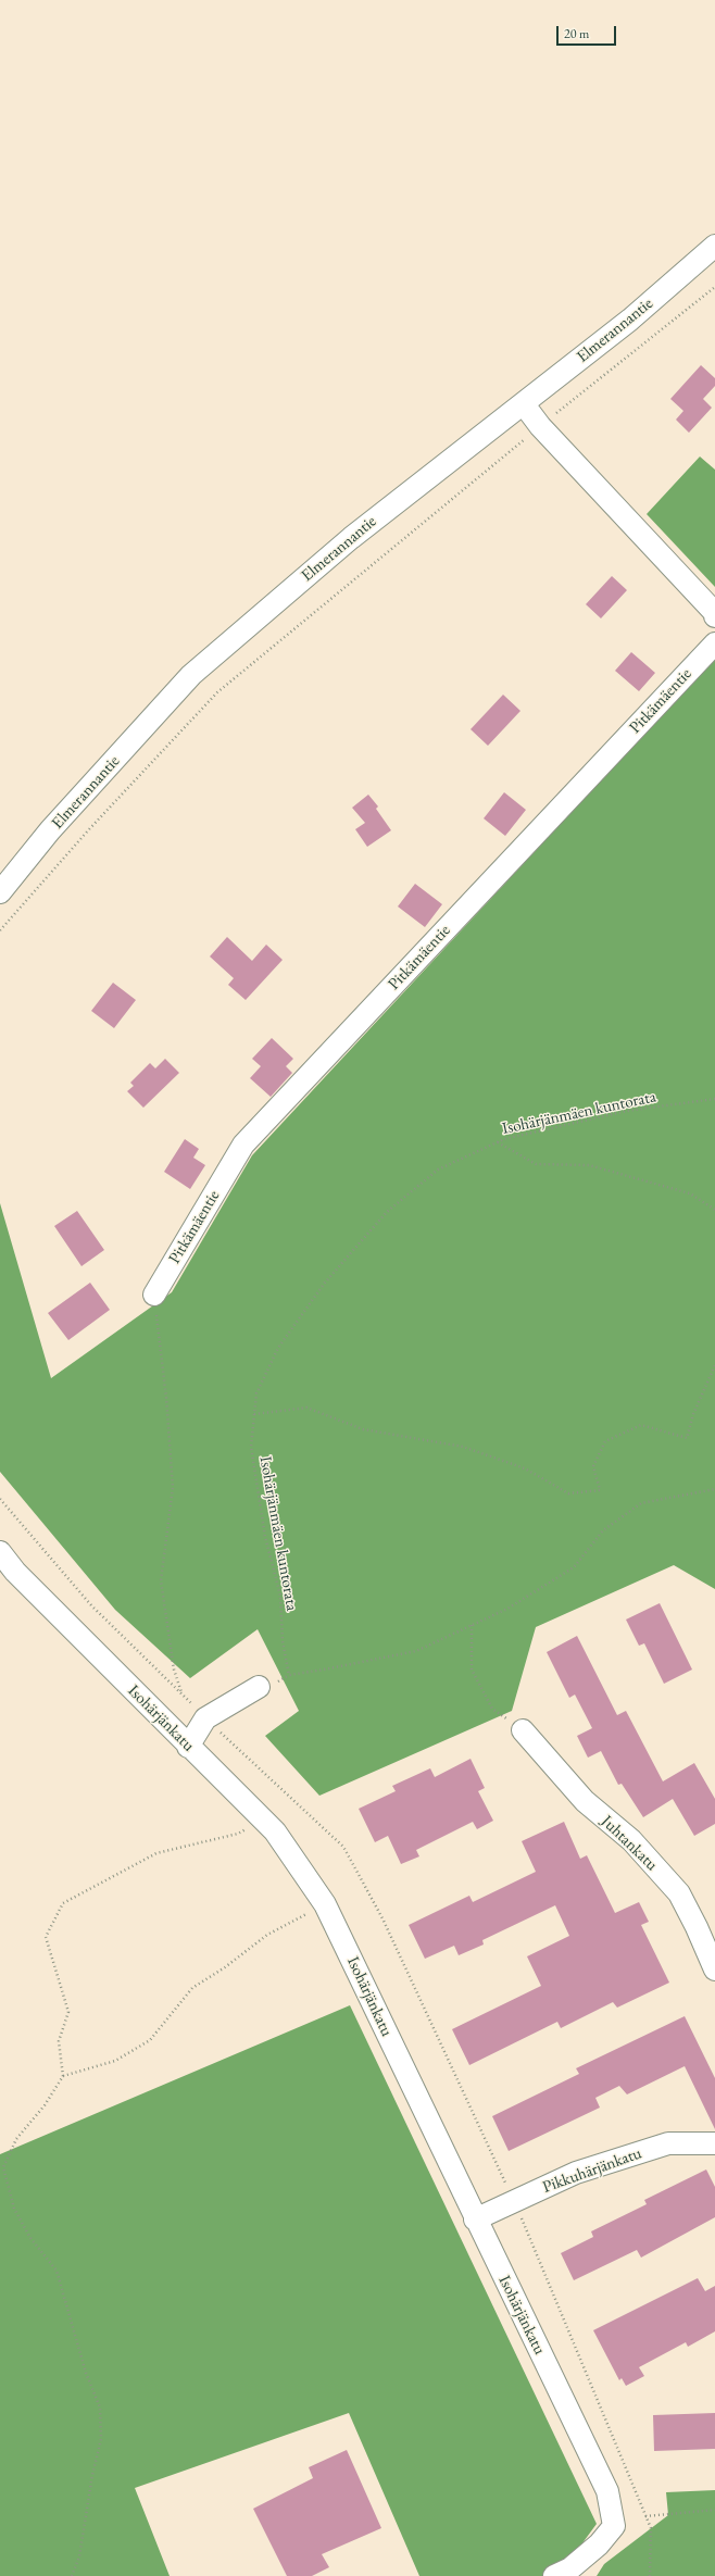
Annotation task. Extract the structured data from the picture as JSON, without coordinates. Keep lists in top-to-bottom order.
{
  "streets": {
    "street": [
      "Elmerannantie",
      "Pitkämäentie",
      "Isohärjänkatu",
      "Juhtankatu",
      "Pikkuhärjänkatu"
    ],
    "path": ["Isohärjänmäen kuntorata"]
  },
  "crossings": [
    ["Isohärjänkatu", "Pikkuhärjänkatu"]
  ],
  "scale_bar": "20 m"
}
